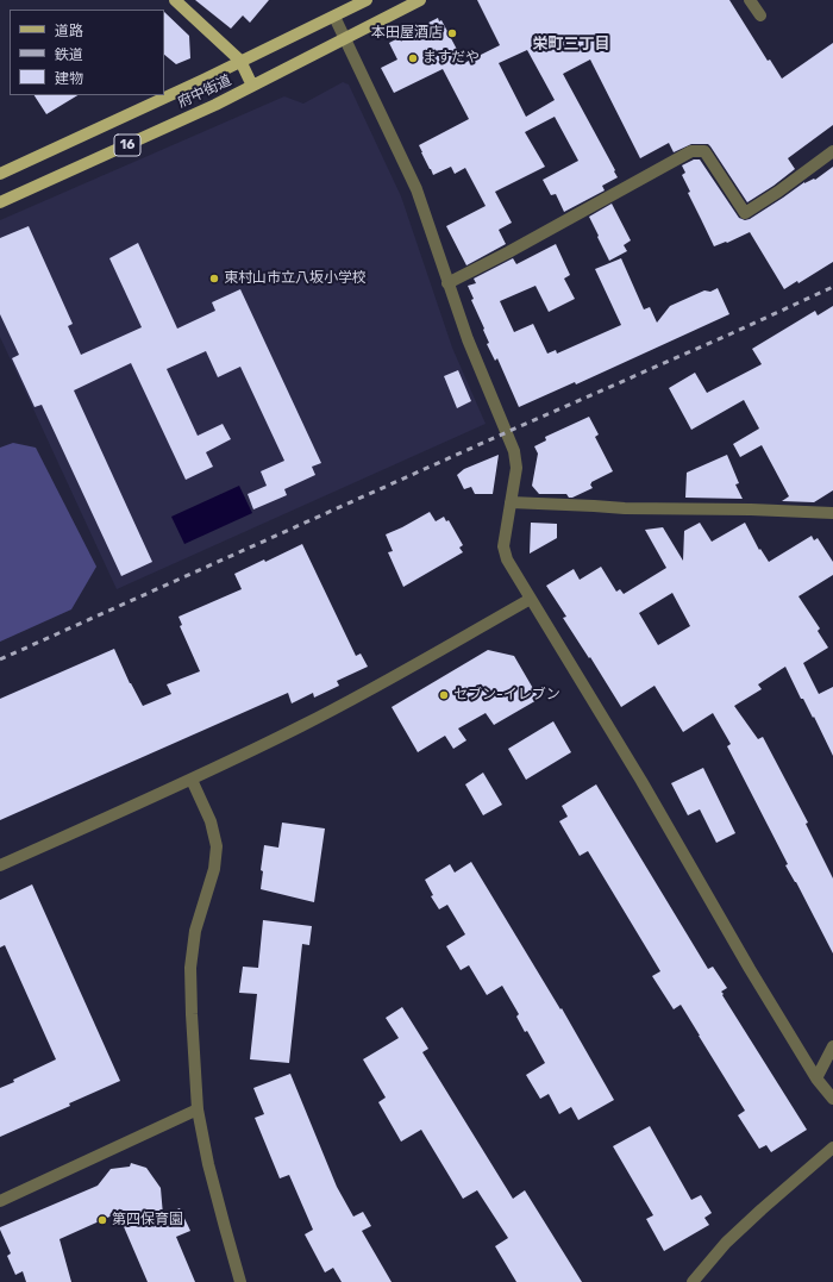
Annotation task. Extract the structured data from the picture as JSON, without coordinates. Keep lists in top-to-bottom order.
{
  "streets": {
    "main road": ["府中街道", "16"]
  },
  "districts": ["栄町三丁目"],
  "places": [
    "本田屋酒店",
    "ますだや",
    "東村山市立八坂小学校",
    "セブン-イレブン",
    "第四保育園"
  ],
  "legend": ["道路", "鉄道", "建物"]
}
